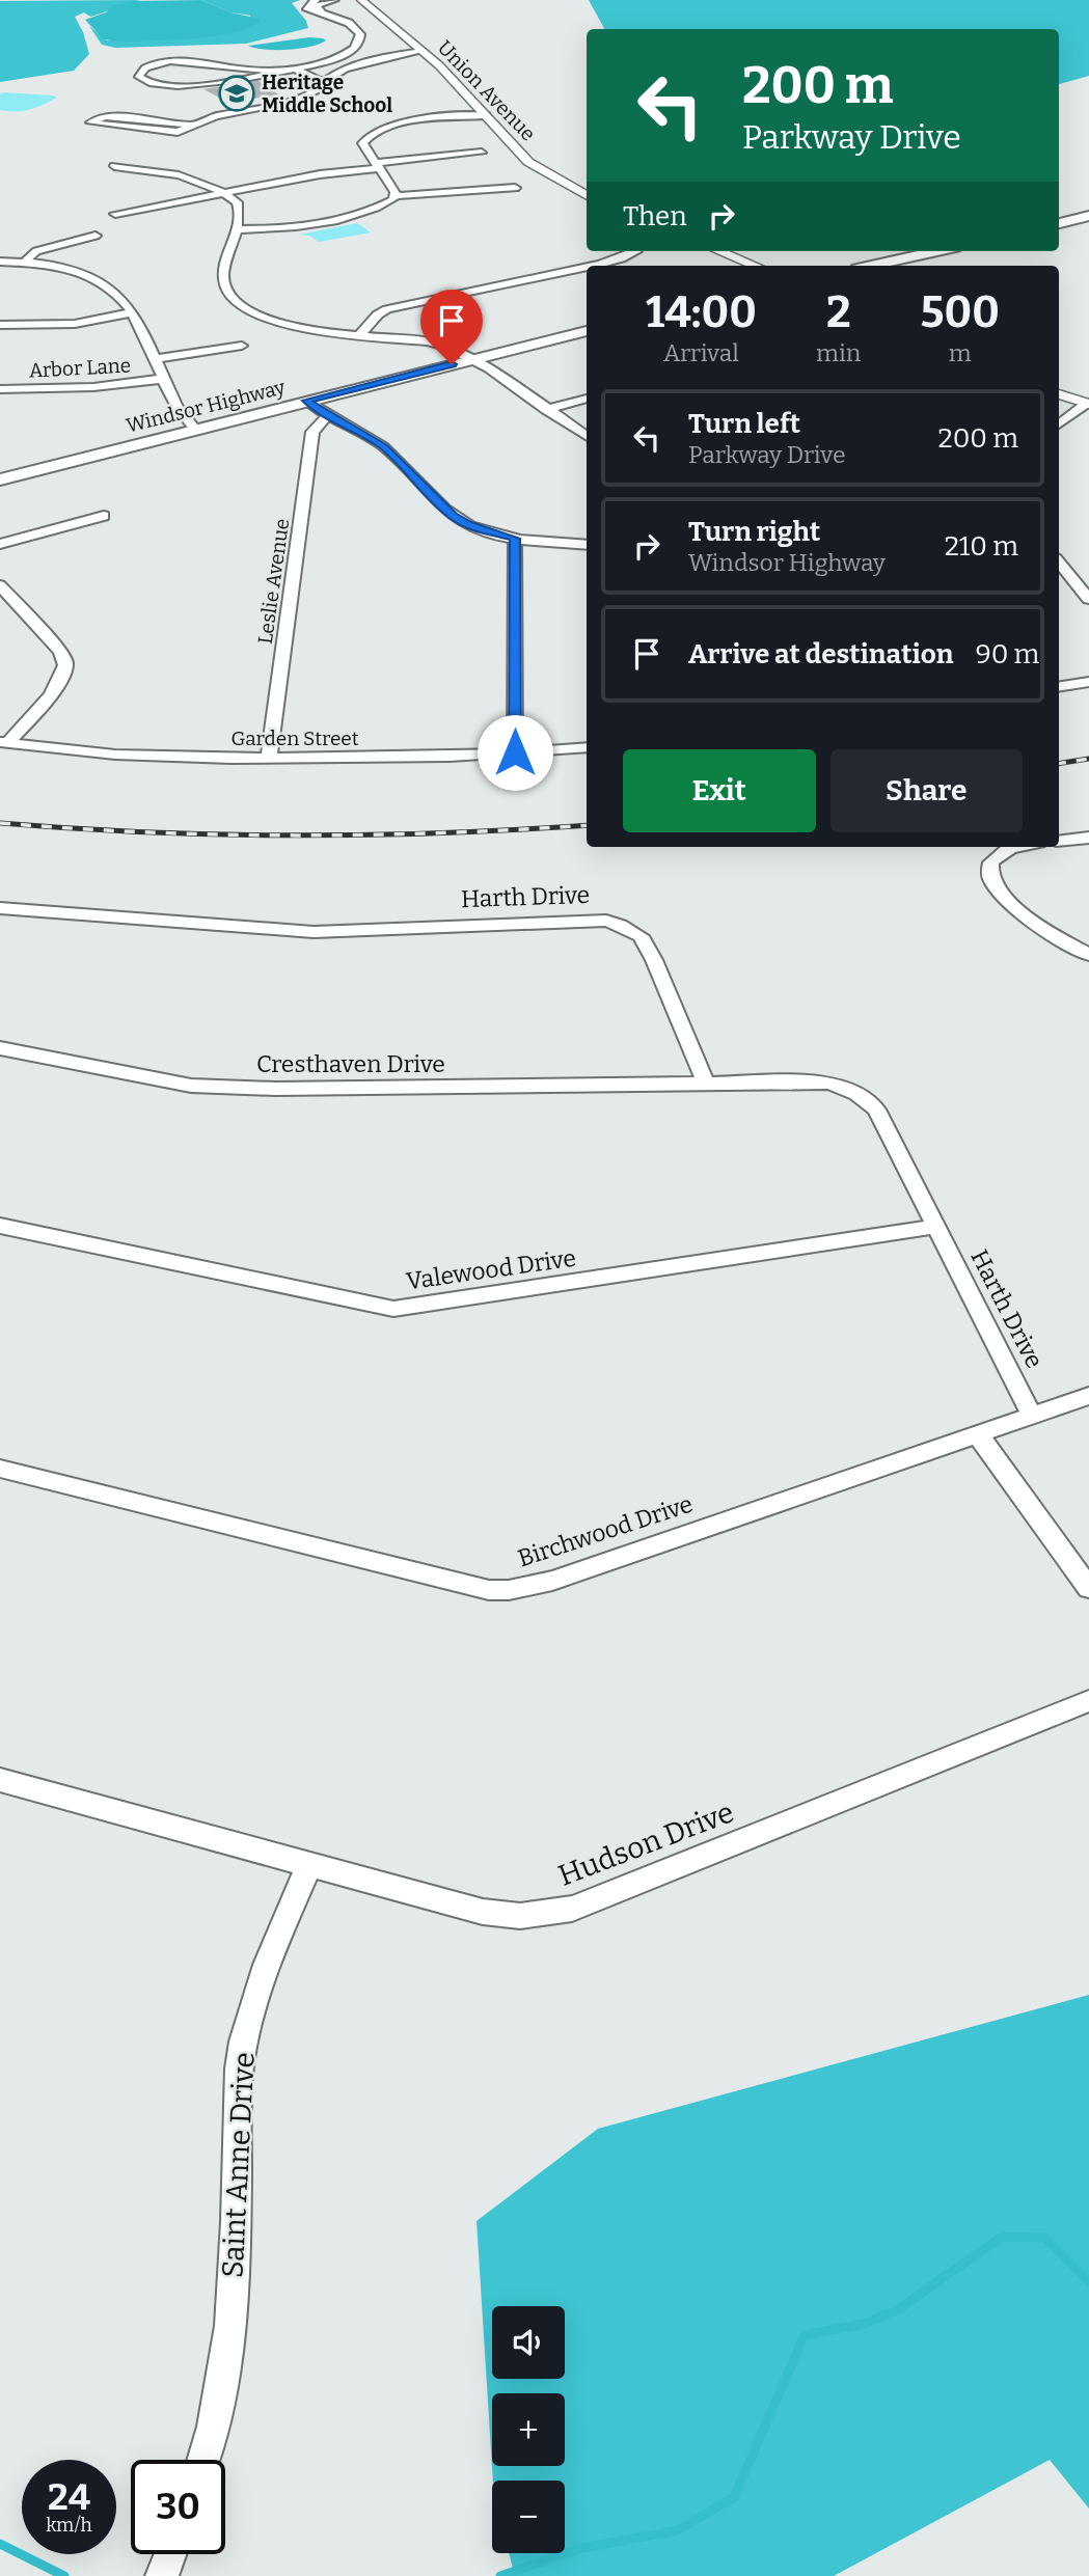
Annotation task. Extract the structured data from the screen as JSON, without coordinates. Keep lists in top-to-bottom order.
{
  "streets": {
    "main road": ["Windsor Highway"],
    "street": [
      "Union Avenue",
      "Arbor Lane",
      "Leslie Avenue",
      "Garden Street",
      "Harth Drive",
      "Cresthaven Drive",
      "Valewood Drive",
      "Birchwood Drive",
      "Hudson Drive",
      "Saint Anne Drive"
    ]
  },
  "crossings": [
    ["Leslie Avenue", "Garden Street"],
    ["Harth Drive", "Cresthaven Drive"],
    ["Harth Drive", "Valewood Drive"],
    ["Harth Drive", "Birchwood Drive"],
    ["Hudson Drive", "Saint Anne Drive"]
  ],
  "places": {
    "school or university": ["Heritage Middle School"]
  },
  "page": {
    "turn": ["200 m", "Parkway Drive"],
    "then": "Then",
    "eta": [
      "14:00",
      "Arrival",
      "2",
      "min",
      "500",
      "m"
    ],
    "list": [
      {
        "name": "Turn left",
        "note": "Parkway Drive",
        "value": "200 m"
      },
      {
        "name": "Turn right",
        "note": "Windsor Highway",
        "value": "210 m"
      },
      {
        "name": "Arrive at destination",
        "value": "90 m"
      }
    ],
    "buttons": ["Exit", "Share"],
    "map_buttons": ["+", "−"],
    "speed": "24 km/h",
    "limit": "30"
  }
}
